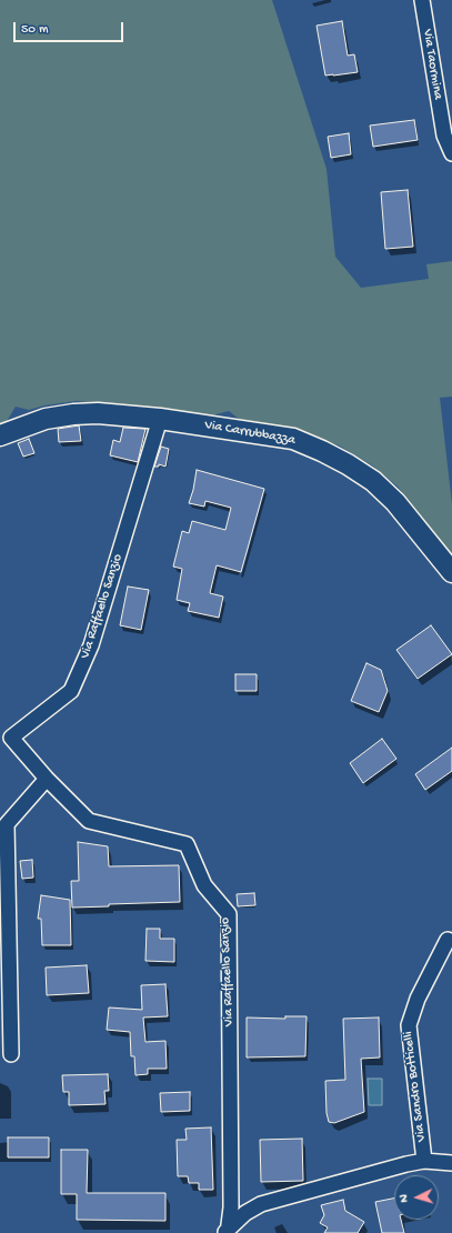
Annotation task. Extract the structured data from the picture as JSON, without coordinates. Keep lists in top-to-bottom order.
{
  "streets": {
    "main road": ["Via Carrubbazza"],
    "street": ["Via Taormina", "Via Raffaello Sanzio", "Via Sandro Botticelli"]
  },
  "crossings": [
    ["Via Carrubbazza", "Via Raffaello Sanzio"]
  ],
  "scale_bar": "50 m",
  "north": "left"
}
